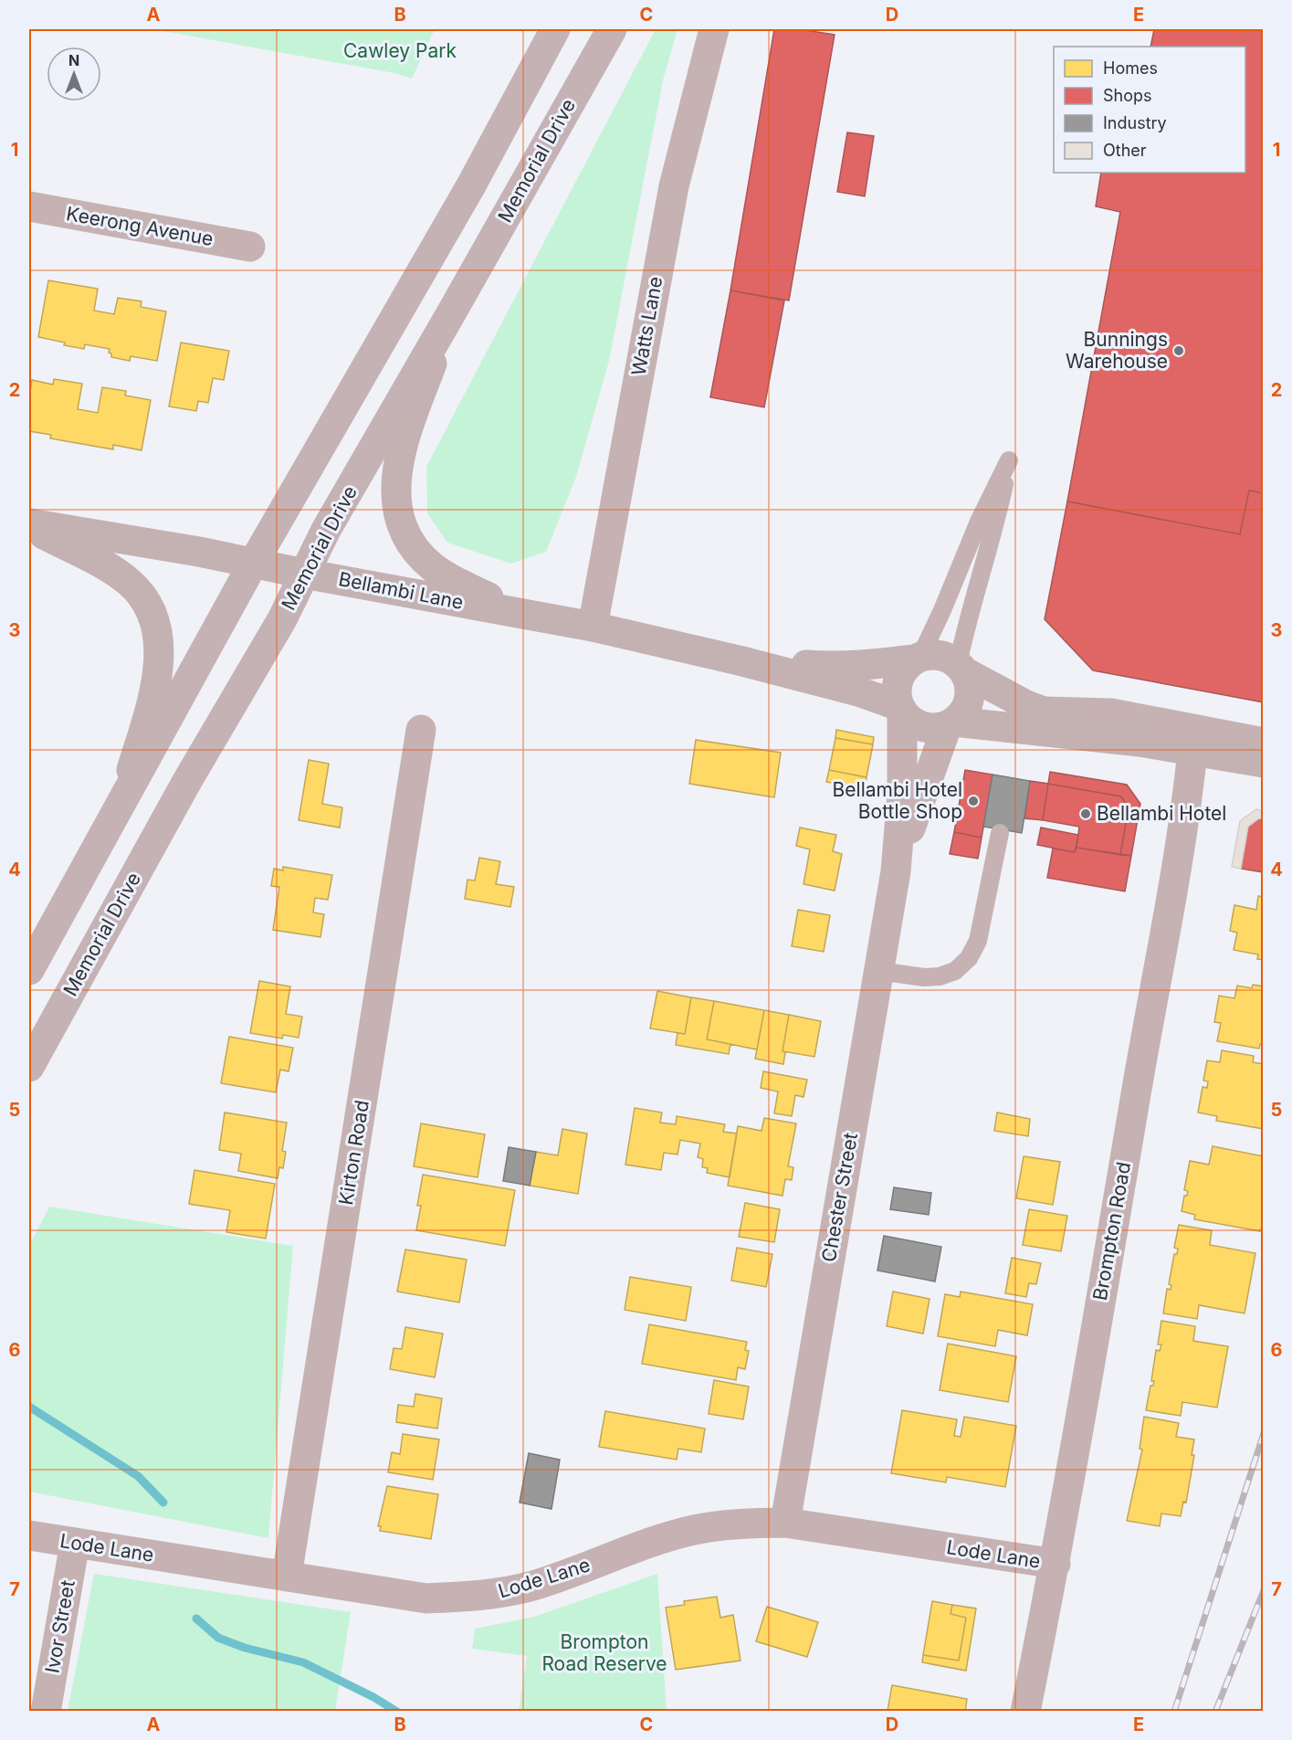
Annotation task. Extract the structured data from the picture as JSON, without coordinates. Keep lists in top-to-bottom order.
{
  "streets": {
    "main road": ["Memorial Drive", "Bellambi Lane"],
    "street": [
      "Keerong Avenue",
      "Watts Lane",
      "Kirton Road",
      "Chester Street",
      "Brompton Road",
      "Lode Lane",
      "Ivor Street"
    ]
  },
  "crossings": [
    ["Memorial Drive", "Bellambi Lane"],
    ["Watts Lane", "Bellambi Lane"],
    ["Kirton Road", "Lode Lane"],
    ["Chester Street", "Lode Lane"],
    ["Brompton Road", "Lode Lane"],
    ["Lode Lane", "Ivor Street"]
  ],
  "parks": ["Cawley Park", "Brompton Road Reserve"],
  "places": ["Bunnings Warehouse", "Bellambi Hotel Bottle Shop", "Bellambi Hotel"],
  "legend": [
    "Homes",
    "Shops",
    "Industry",
    "Other"
  ],
  "north": "top",
  "grid": {
    "columns": [
      "A",
      "B",
      "C",
      "D",
      "E"
    ],
    "rows": [
      "1",
      "2",
      "3",
      "4",
      "5",
      "6",
      "7"
    ]
  }
}
